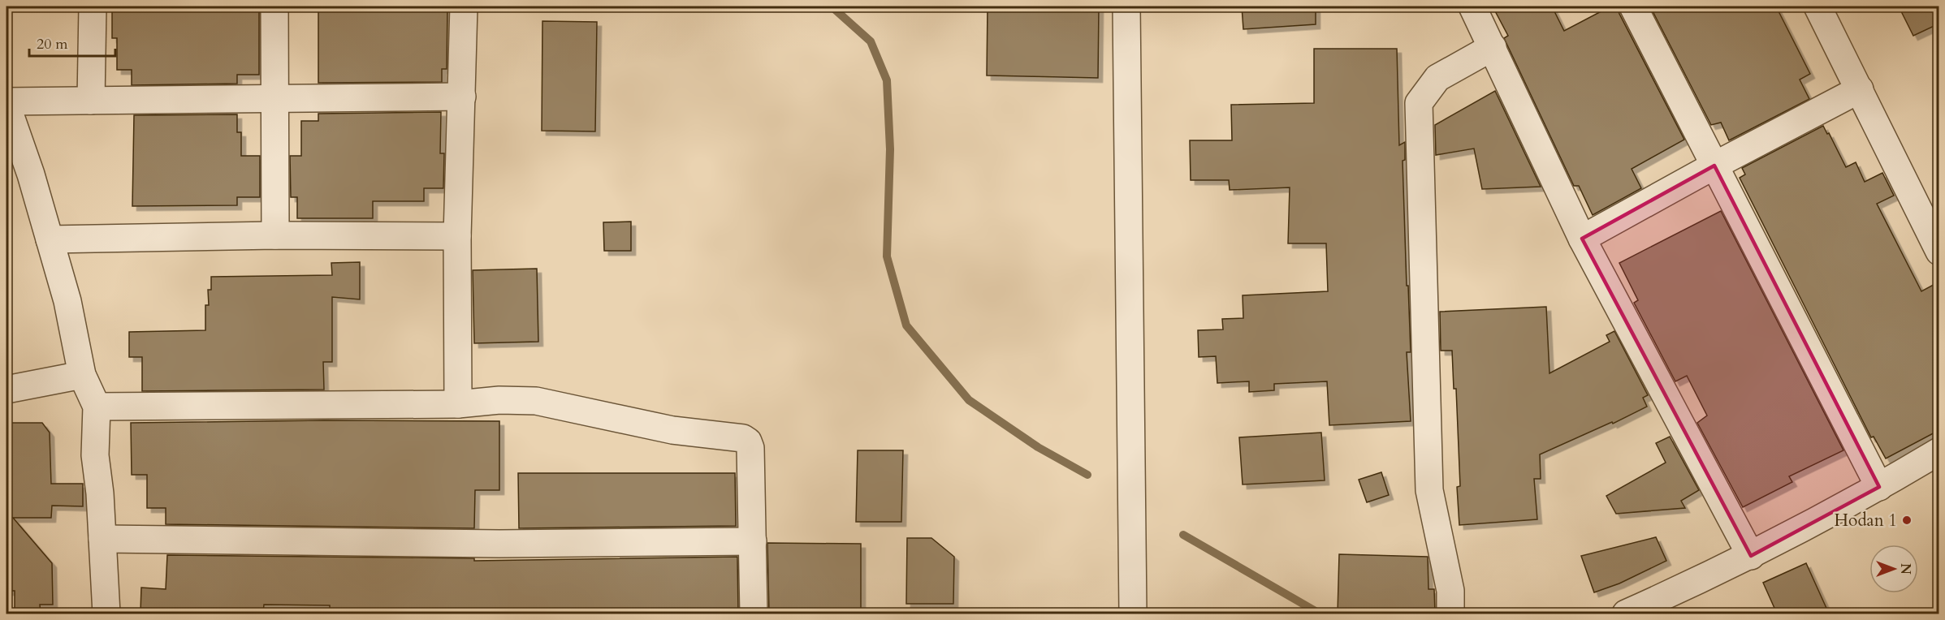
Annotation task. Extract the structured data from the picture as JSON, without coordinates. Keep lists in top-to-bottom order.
{
  "places": ["Hodan 1"],
  "scale_bar": "20 m",
  "north": "right"
}
